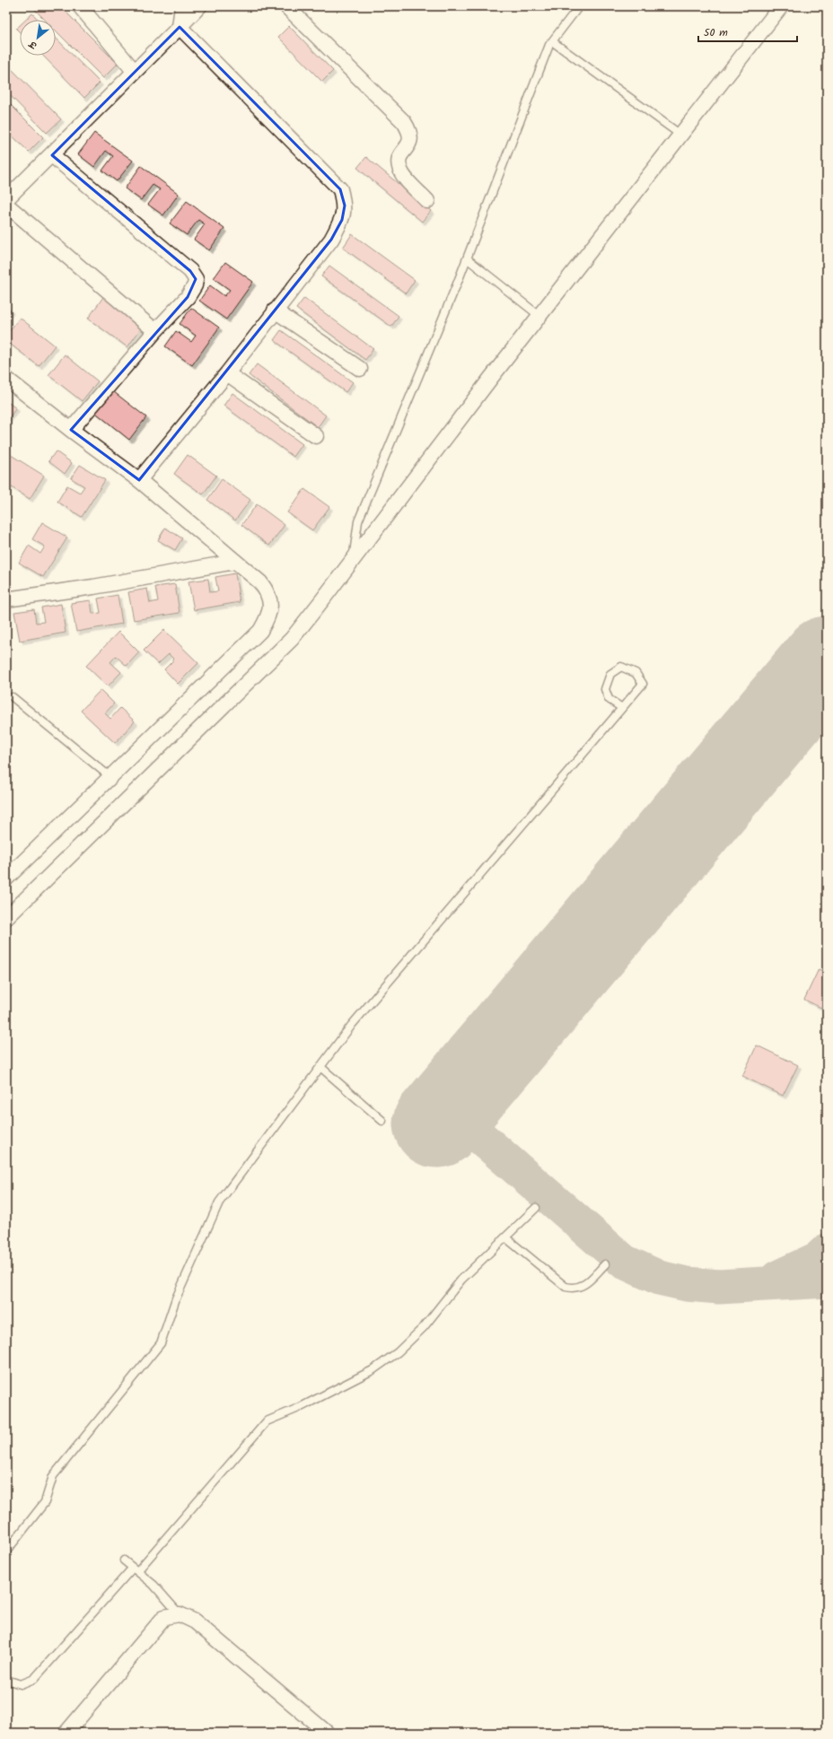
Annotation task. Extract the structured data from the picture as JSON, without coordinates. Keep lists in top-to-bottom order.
{
  "scale_bar": "50 m",
  "north": "bottom left"
}
